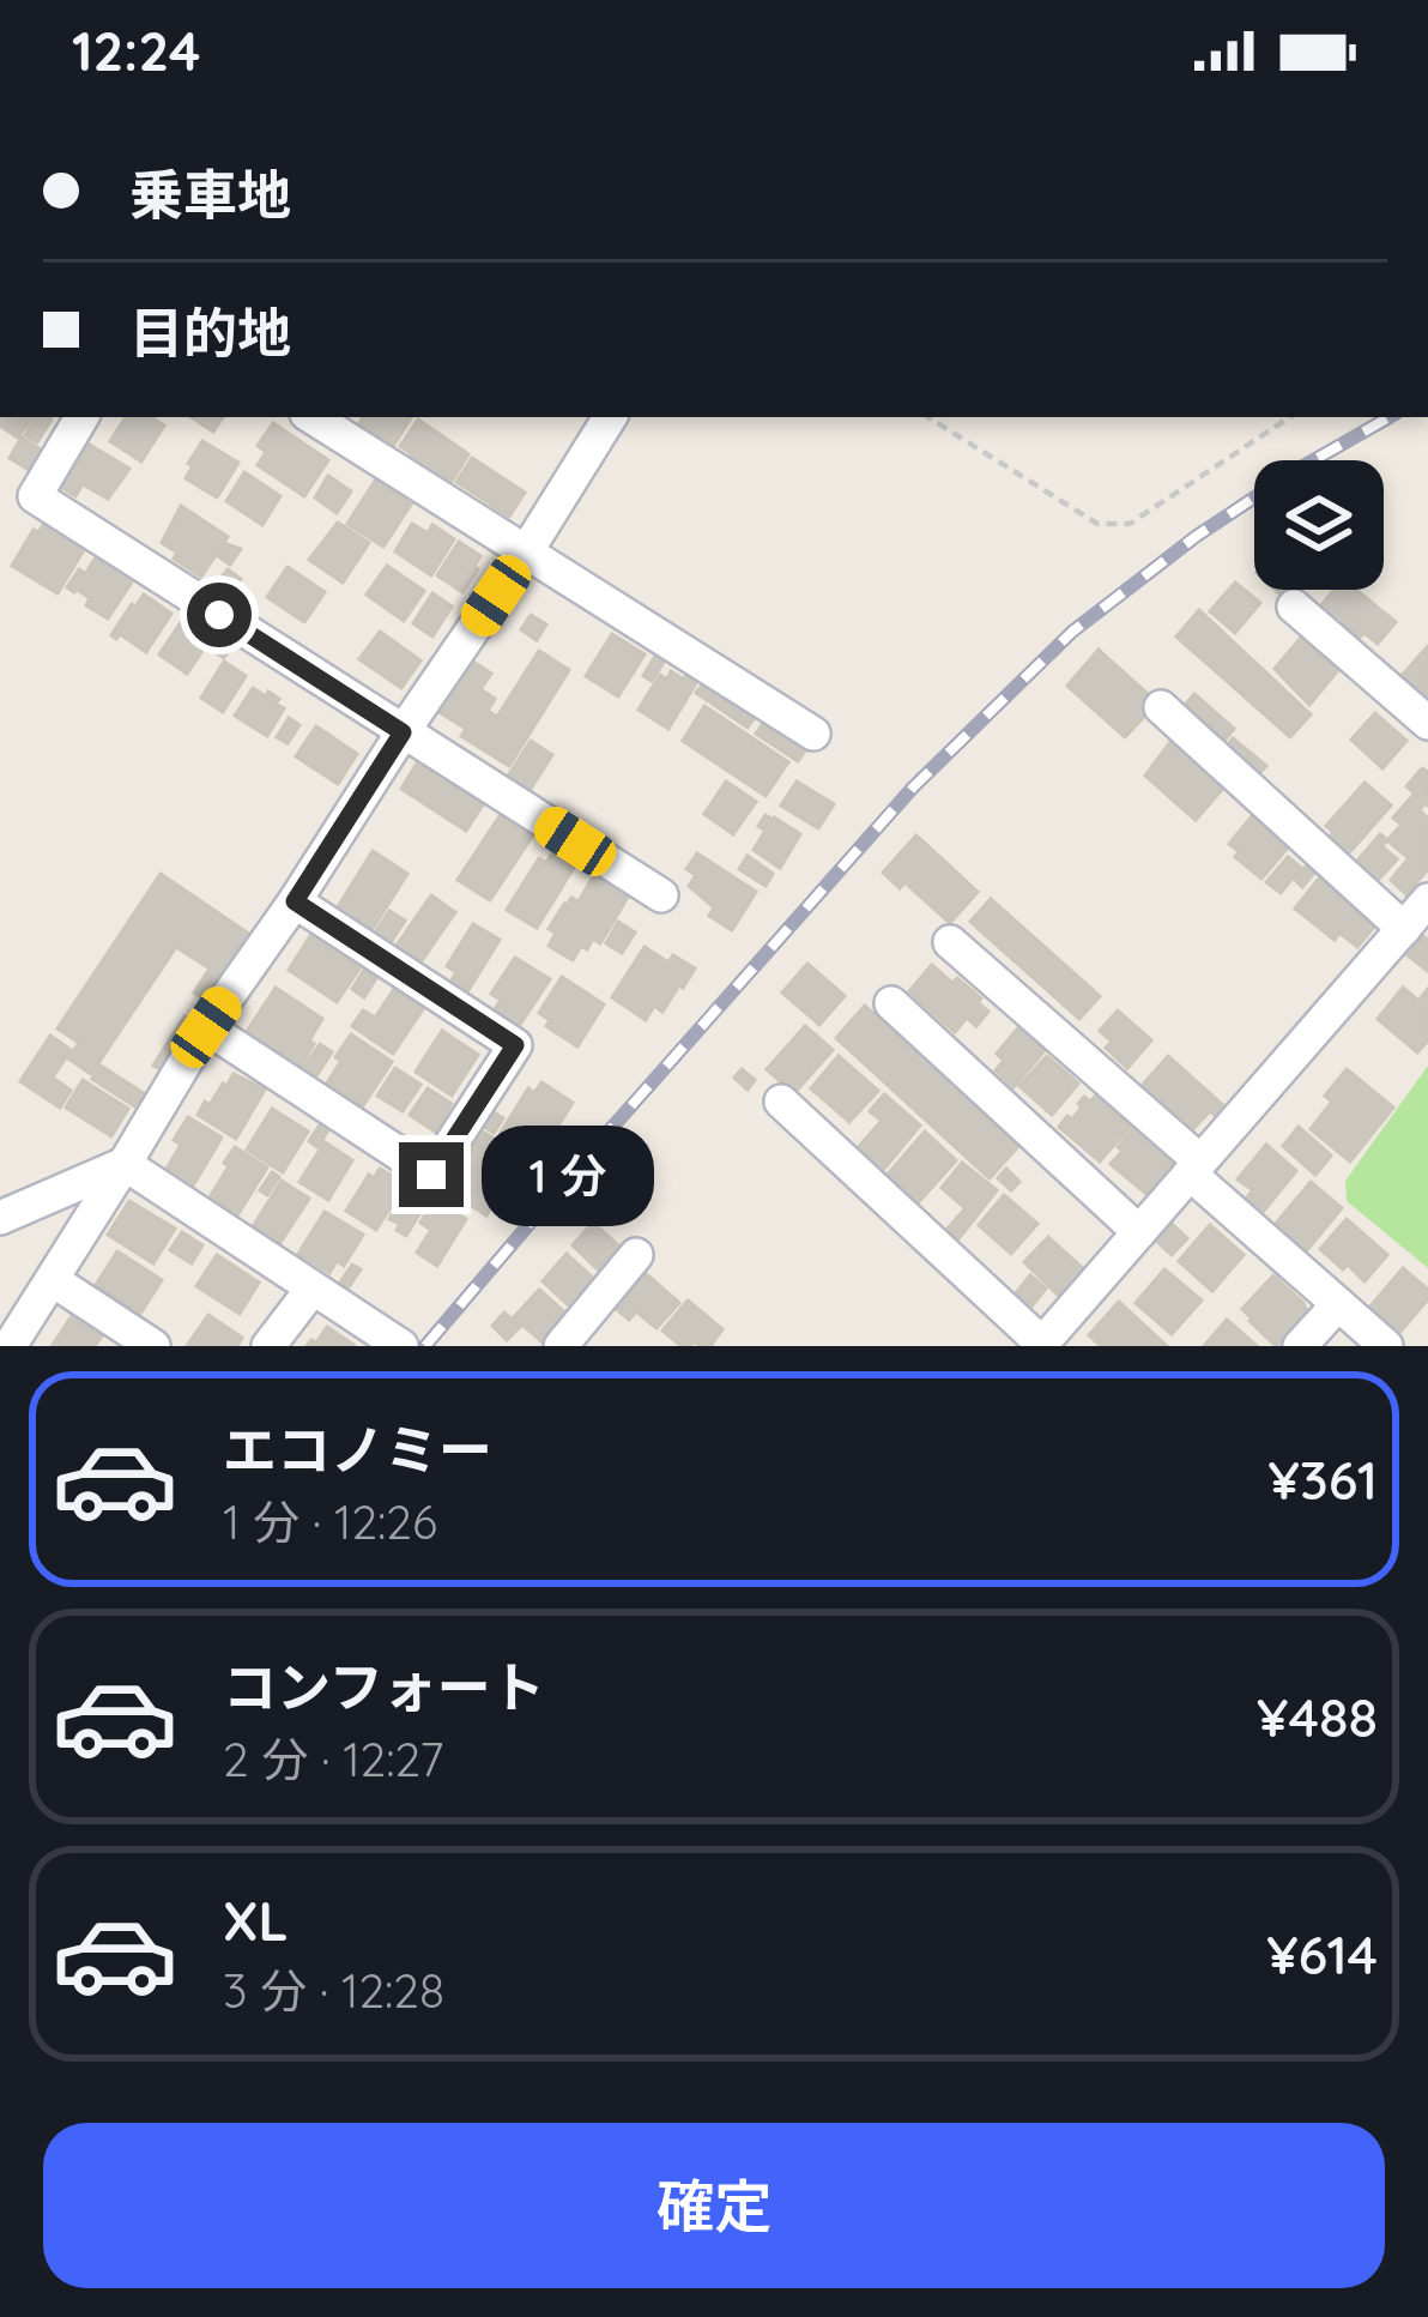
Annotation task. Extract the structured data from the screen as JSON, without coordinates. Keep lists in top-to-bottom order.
{
  "page": {
    "status": "12:24",
    "banner": ["乗車地", "目的地"],
    "bubble": "1 分",
    "list": [
      {
        "name": "エコノミー",
        "note": "1 分 · 12:26",
        "value": "¥361"
      },
      {
        "name": "コンフォート",
        "note": "2 分 · 12:27",
        "value": "¥488"
      },
      {
        "name": "XL",
        "note": "3 分 · 12:28",
        "value": "¥614"
      }
    ],
    "buttons": "確定"
  }
}
